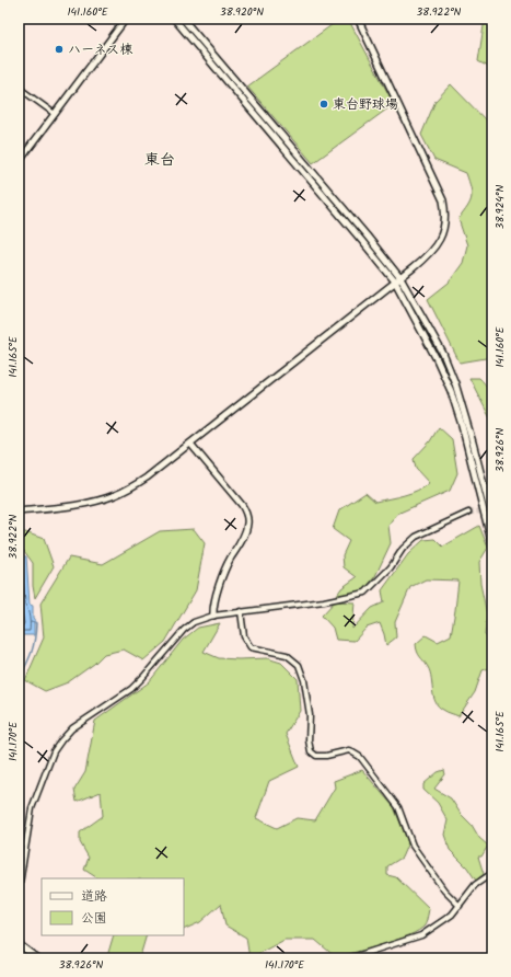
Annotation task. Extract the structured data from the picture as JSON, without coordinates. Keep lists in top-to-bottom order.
{
  "districts": ["東台"],
  "places": ["ハーネス棟", "東台野球場"],
  "legend": ["道路", "公園"],
  "coordinates": [
    "141.160°E",
    "38.920°N",
    "38.922°N",
    "38.924°N",
    "141.165°E",
    "38.926°N",
    "141.170°E"
  ]
}
